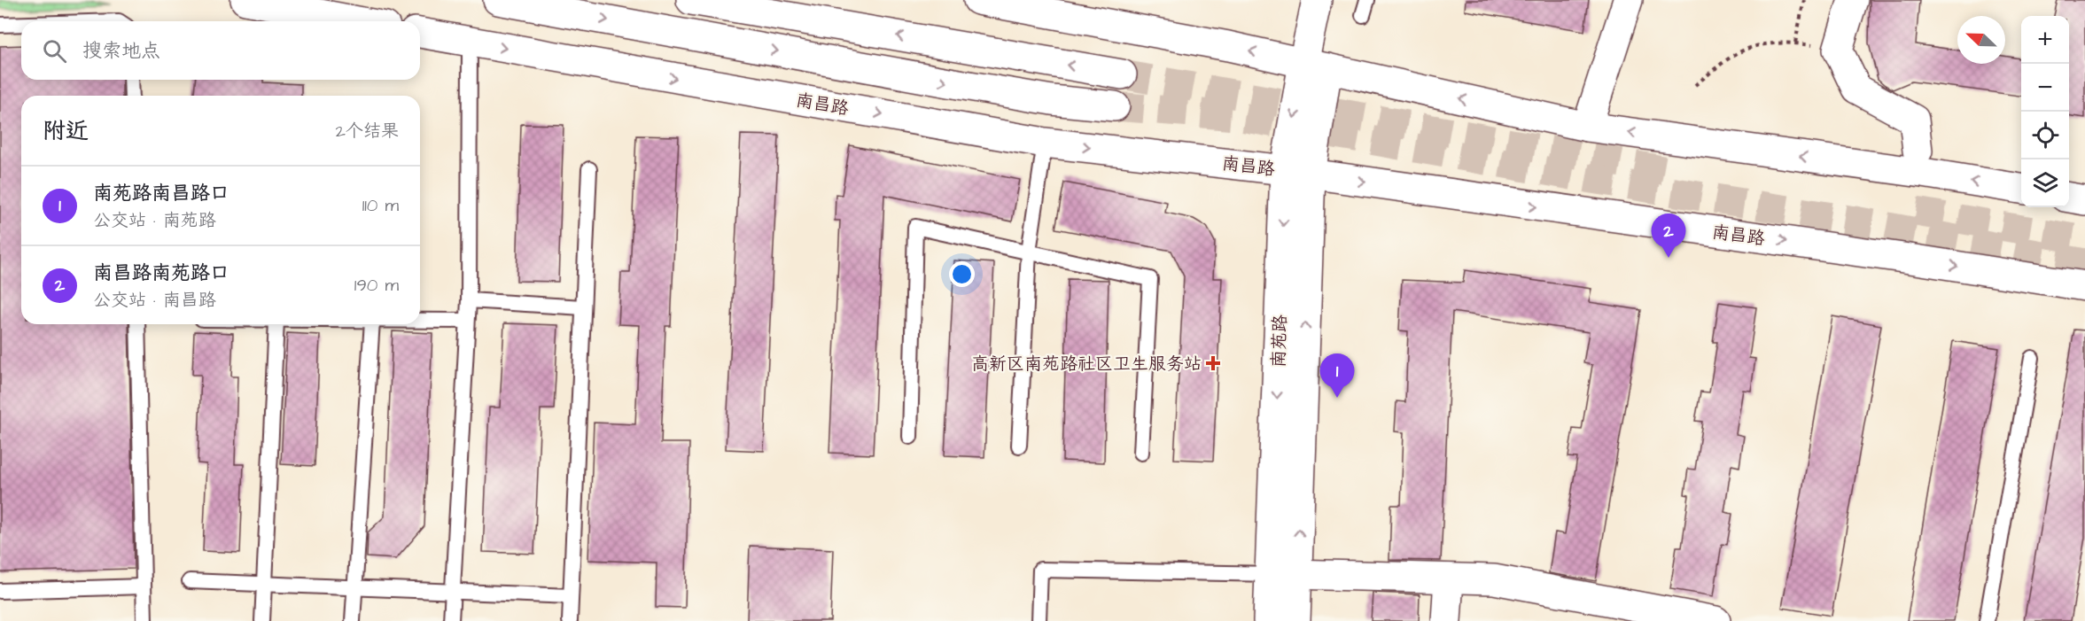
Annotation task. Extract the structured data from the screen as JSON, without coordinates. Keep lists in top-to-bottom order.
{
  "streets": {
    "main road": ["南昌路", "南苑路"]
  },
  "crossings": [
    ["南昌路", "南苑路"]
  ],
  "places": {
    "health": ["高新区南苑路社区卫生服务站"]
  },
  "north": "top left",
  "page": {
    "map_buttons": ["+", "−"],
    "search": "搜索地点",
    "heading": ["附近", "2个结果"],
    "list": [
      {
        "mark": "1",
        "name": "南苑路南昌路口",
        "note": "公交站 · 南苑路",
        "value": "110 m"
      },
      {
        "mark": "2",
        "name": "南昌路南苑路口",
        "note": "公交站 · 南昌路",
        "value": "190 m"
      }
    ],
    "pins": ["2", "1"]
  }
}
